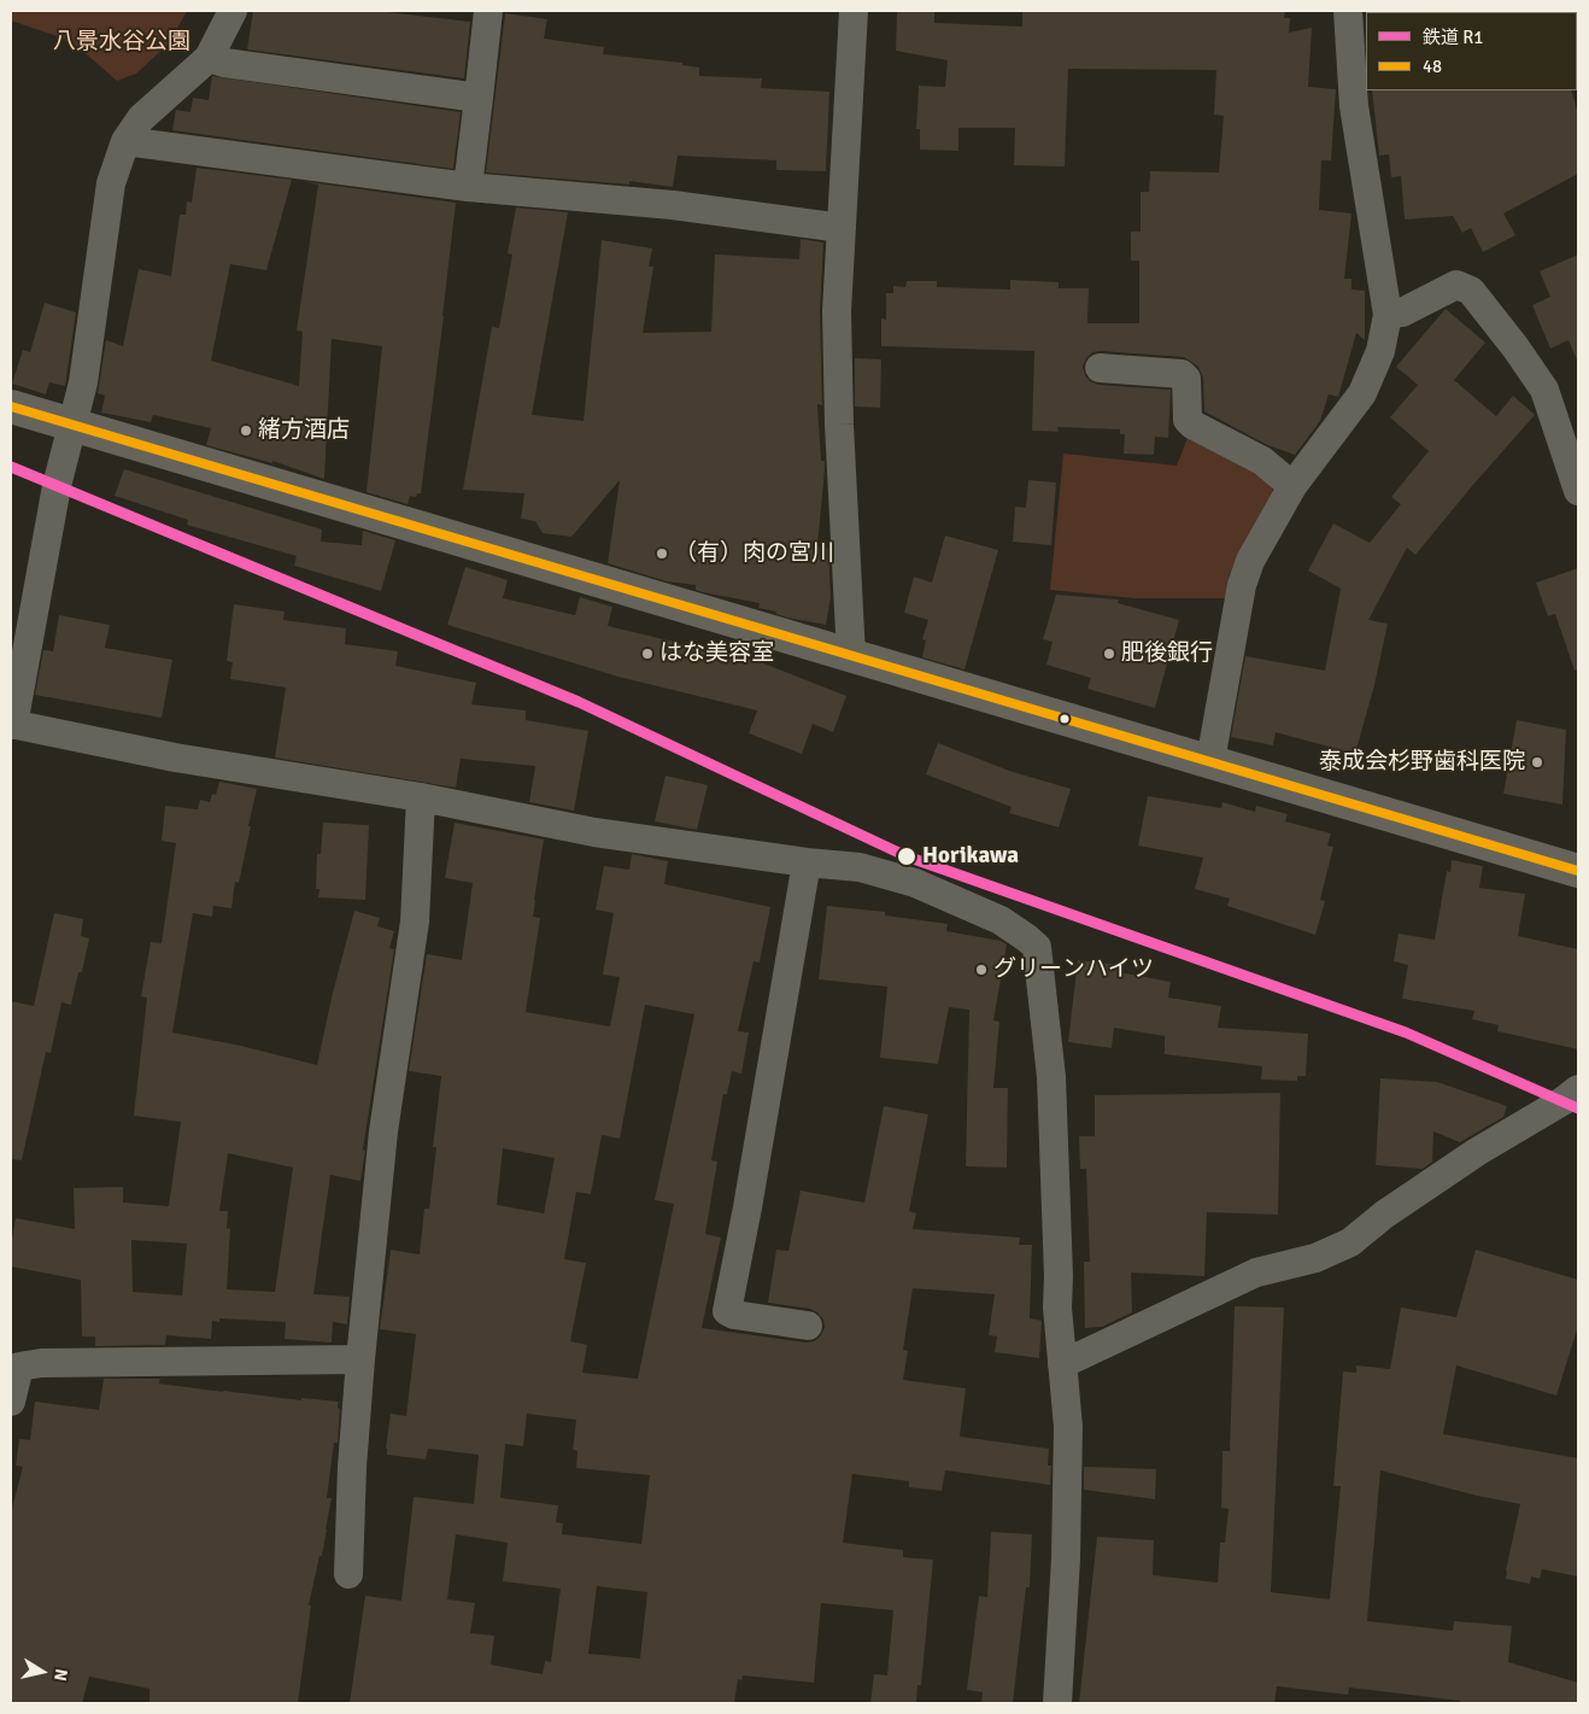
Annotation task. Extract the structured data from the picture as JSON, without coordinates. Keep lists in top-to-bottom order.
{
  "parks": ["八景水谷公園"],
  "places": [
    "緒方酒店",
    "（有）肉の宮川",
    "はな美容室",
    "肥後銀行",
    "泰成会杉野歯科医院",
    "Horikawa",
    "グリーンハイツ"
  ],
  "lines": ["transit line 48", "rail line R1"],
  "legend": ["鉄道 R1", "48"],
  "north": "right"
}
